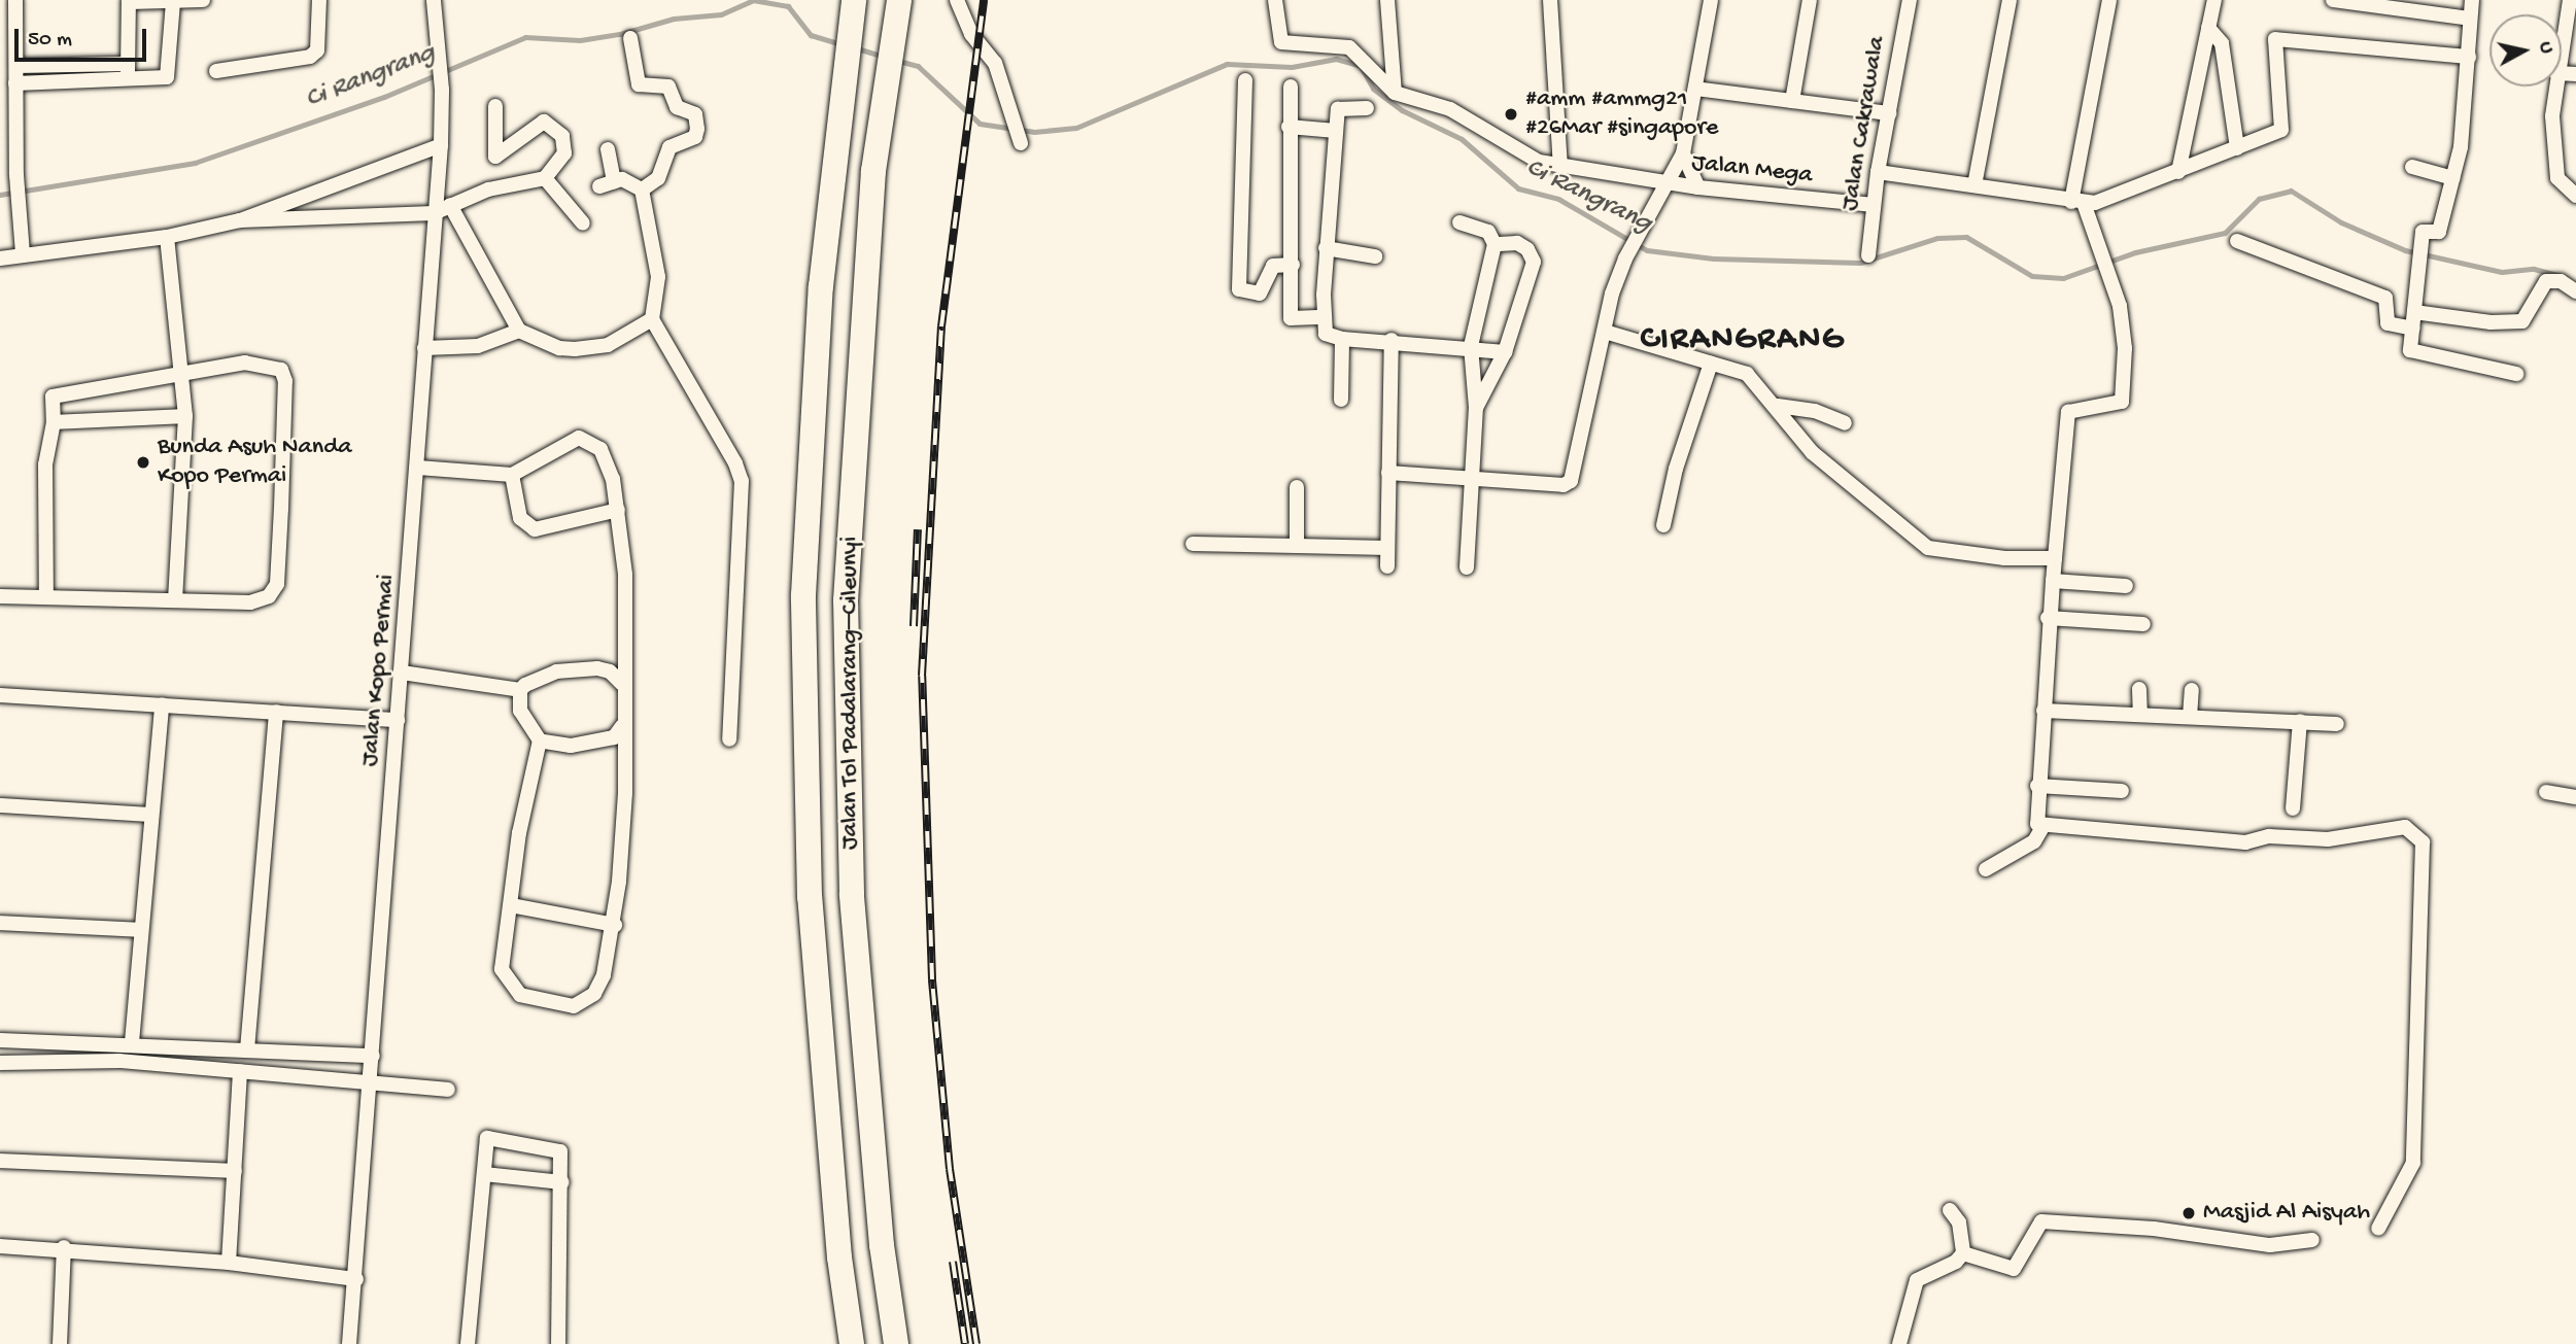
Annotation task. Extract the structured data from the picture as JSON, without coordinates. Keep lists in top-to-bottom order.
{
  "streets": {
    "highway": ["Jalan Tol Padalarang–Cileunyi"],
    "street": ["Jalan Cakrawala", "Jalan Mega", "Jalan Kopo Permai"]
  },
  "crossings": [
    ["Jalan Cakrawala", "Jalan Mega"]
  ],
  "districts": ["CIRANGRANG"],
  "water": ["Ci Rangrang"],
  "places": ["#amm #ammg21 #26Mar #singapore", "Bunda Asuh Nanda Kopo Permai", "Masjid Al Aisyah"],
  "scale_bar": "50 m",
  "north": "right"
}
